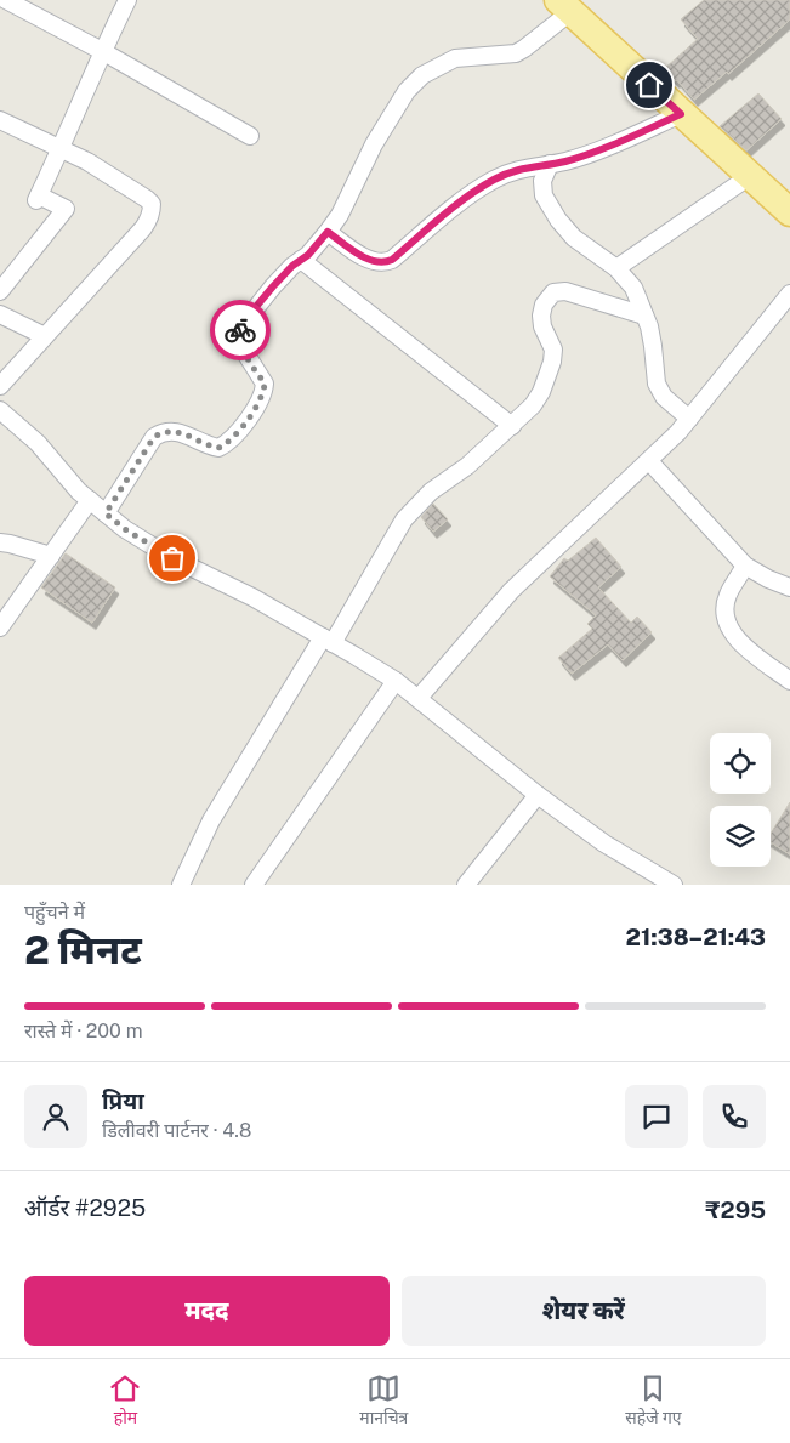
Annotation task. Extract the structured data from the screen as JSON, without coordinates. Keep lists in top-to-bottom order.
{
  "page": {
    "heading": ["2 मिनट", "पहुँचने में", "21:38–21:43"],
    "panel": [
      "प्रिया",
      "डिलीवरी पार्टनर · 4.8",
      "ऑर्डर #2925",
      "₹295"
    ],
    "bar": "रास्ते में · 200 m",
    "buttons": ["मदद", "शेयर करें"],
    "tabs": ["होम", "मानचित्र", "सहेजे गए"]
  }
}
